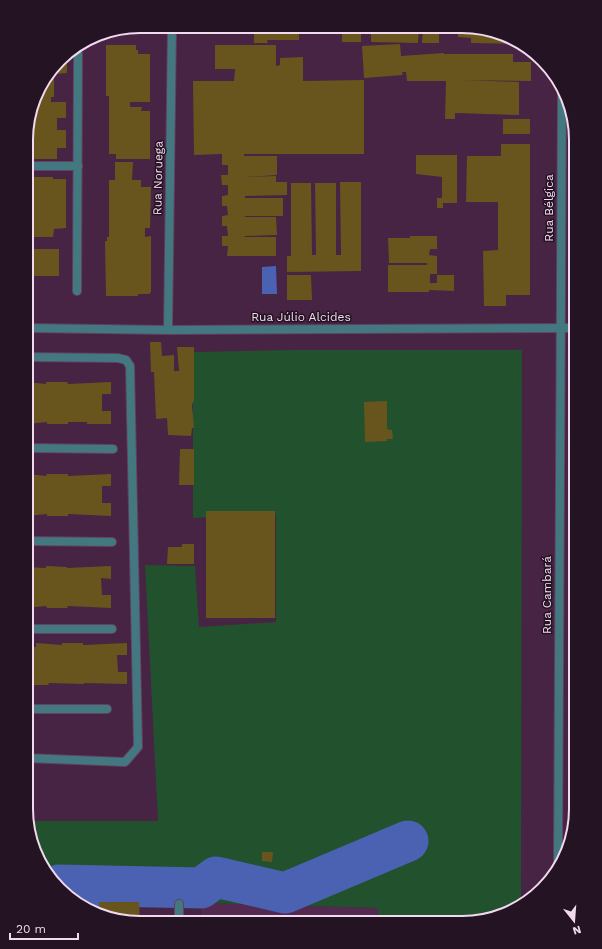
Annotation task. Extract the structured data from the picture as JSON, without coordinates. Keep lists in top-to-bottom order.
{
  "streets": {
    "street": [
      "Rua Noruega",
      "Rua Bélgica",
      "Rua Júlio Alcides",
      "Rua Cambará"
    ]
  },
  "crossings": [
    ["Rua Noruega", "Rua Júlio Alcides"],
    ["Rua Bélgica", "Rua Júlio Alcides"],
    ["Rua Bélgica", "Rua Cambará"],
    ["Rua Júlio Alcides", "Rua Cambará"]
  ],
  "scale_bar": "20 m",
  "north": "bottom"
}
